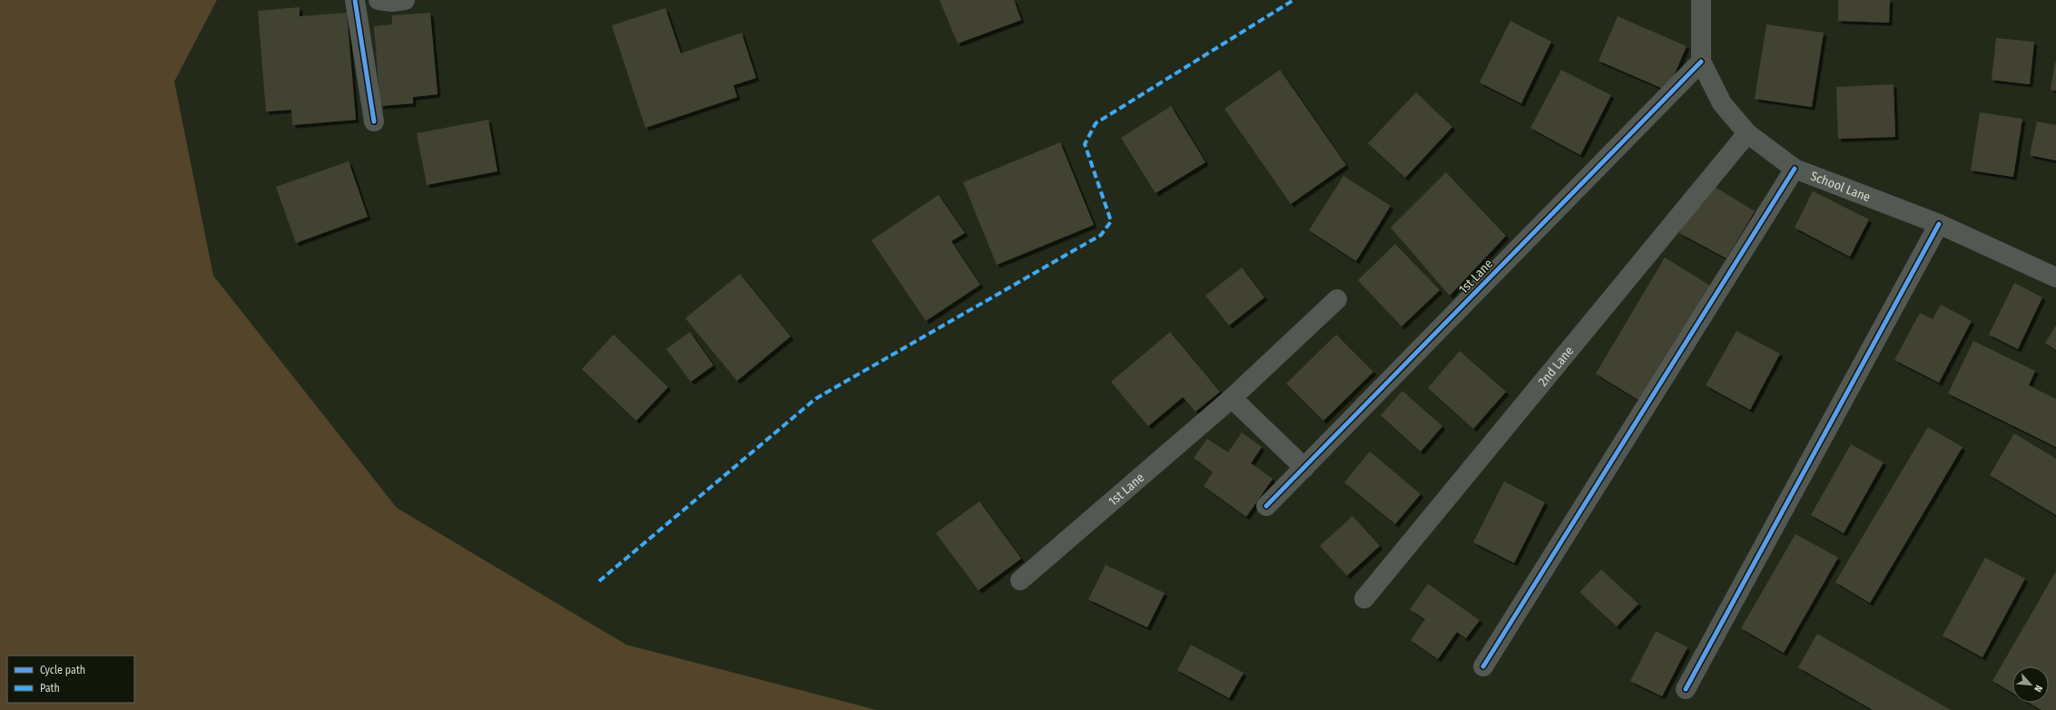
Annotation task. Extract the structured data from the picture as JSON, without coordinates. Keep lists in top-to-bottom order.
{
  "streets": {
    "street": ["School Lane", "1st Lane", "2nd Lane"]
  },
  "crossings": [
    ["School Lane", "1st Lane"],
    ["School Lane", "2nd Lane"]
  ],
  "legend": ["Cycle path", "Path"],
  "north": "bottom right"
}
